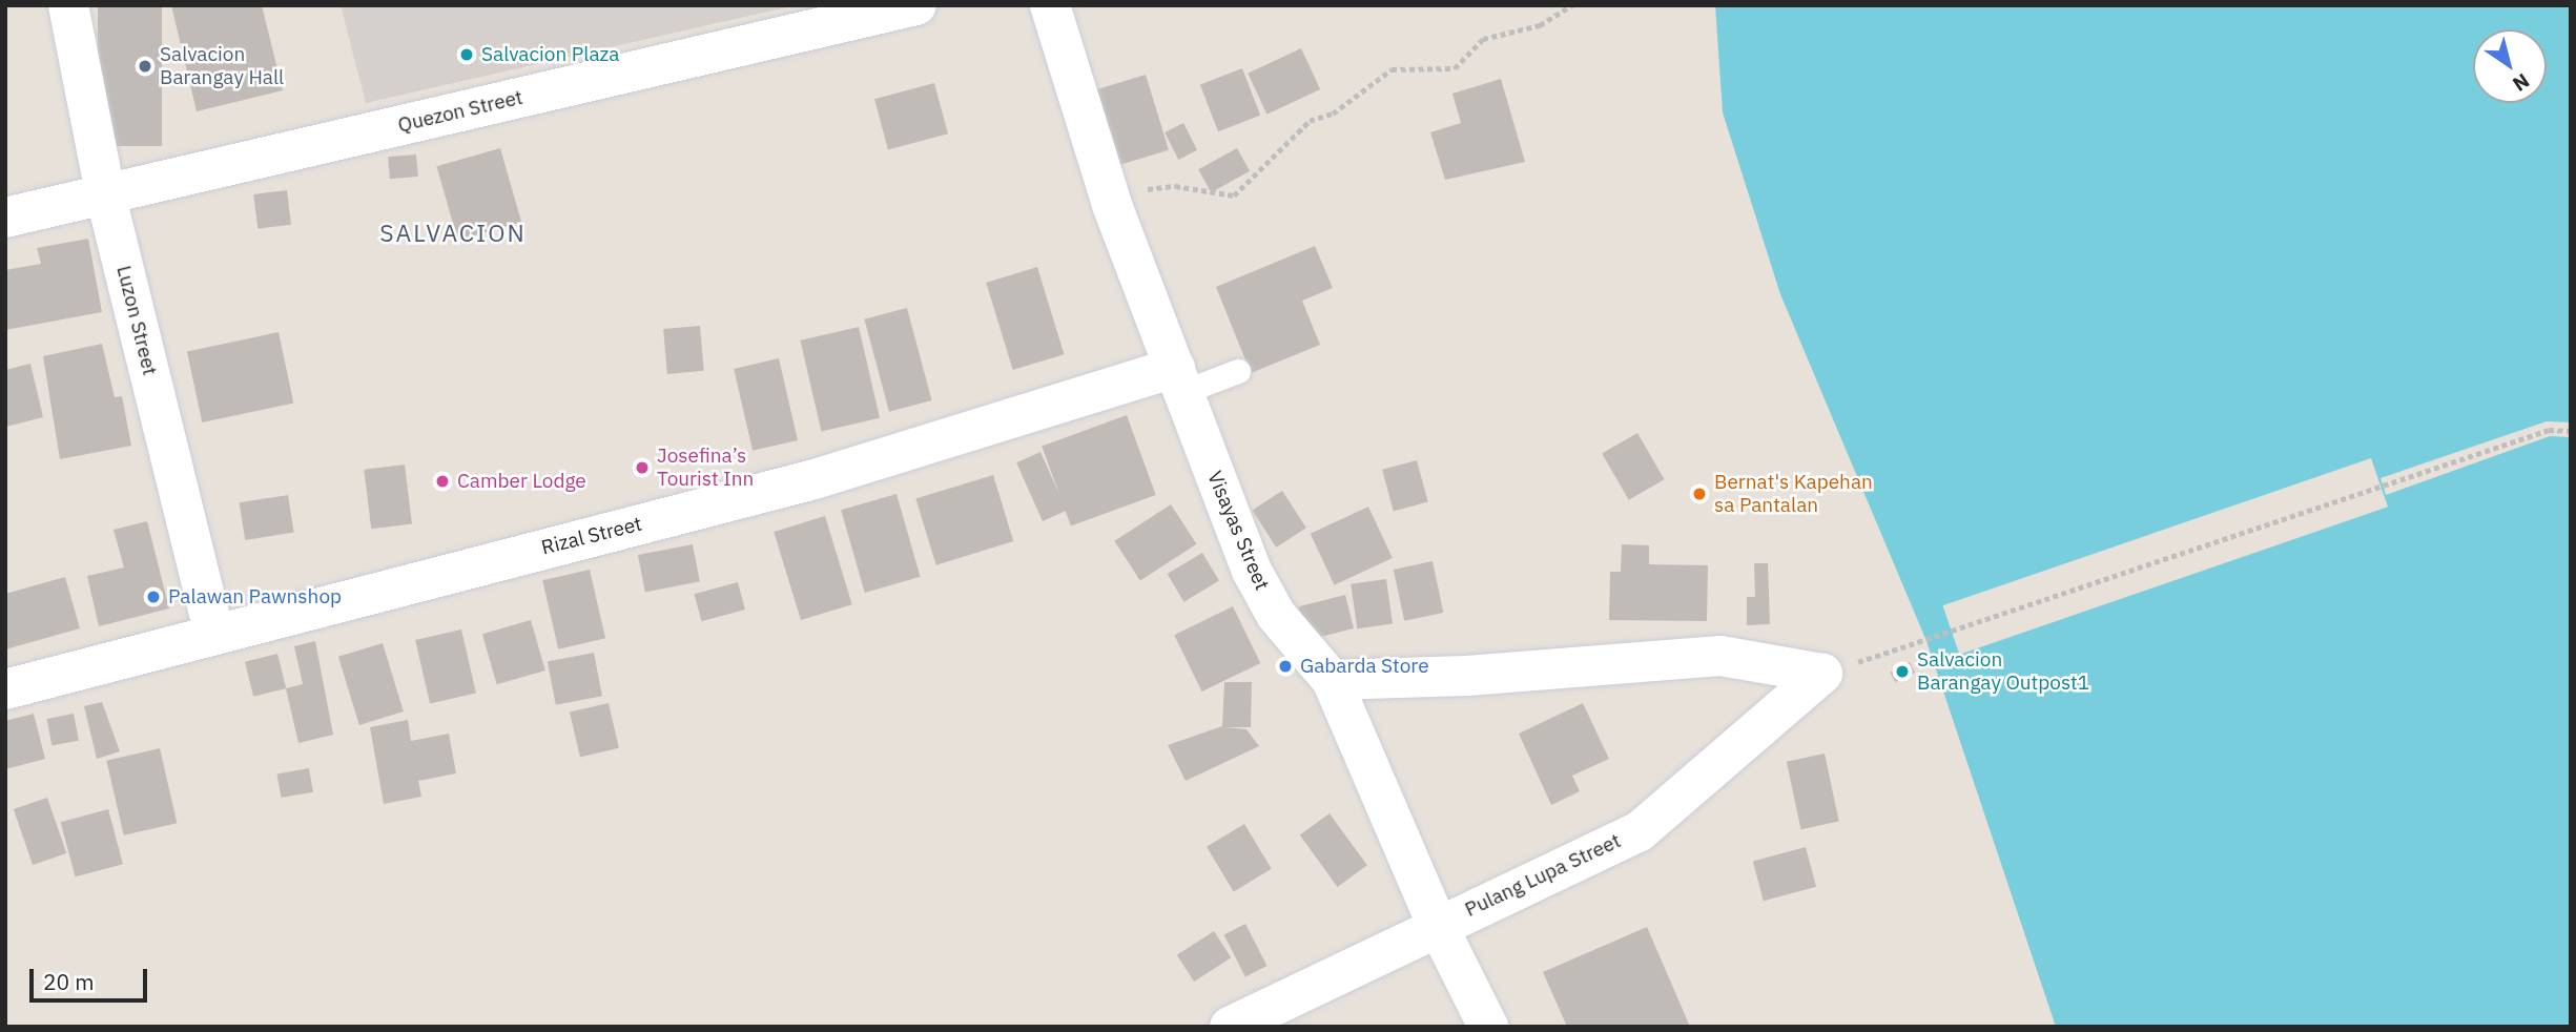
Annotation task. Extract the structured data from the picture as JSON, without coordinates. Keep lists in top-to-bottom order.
{
  "streets": {
    "street": [
      "Quezon Street",
      "Luzon Street",
      "Visayas Street",
      "Rizal Street",
      "Pulang Lupa Street"
    ]
  },
  "crossings": [
    ["Quezon Street", "Luzon Street"],
    ["Luzon Street", "Rizal Street"],
    ["Visayas Street", "Rizal Street"],
    ["Visayas Street", "Pulang Lupa Street"]
  ],
  "districts": ["SALVACION"],
  "places": [
    "Salvacion Plaza",
    "Salvacion Barangay Hall",
    "Josefina’s Tourist Inn",
    "Camber Lodge",
    "Bernat's Kapehan sa Pantalan",
    "Palawan Pawnshop",
    "Gabarda Store",
    "Salvacion Barangay Outpost1"
  ],
  "scale_bar": "20 m",
  "north": "bottom right"
}
